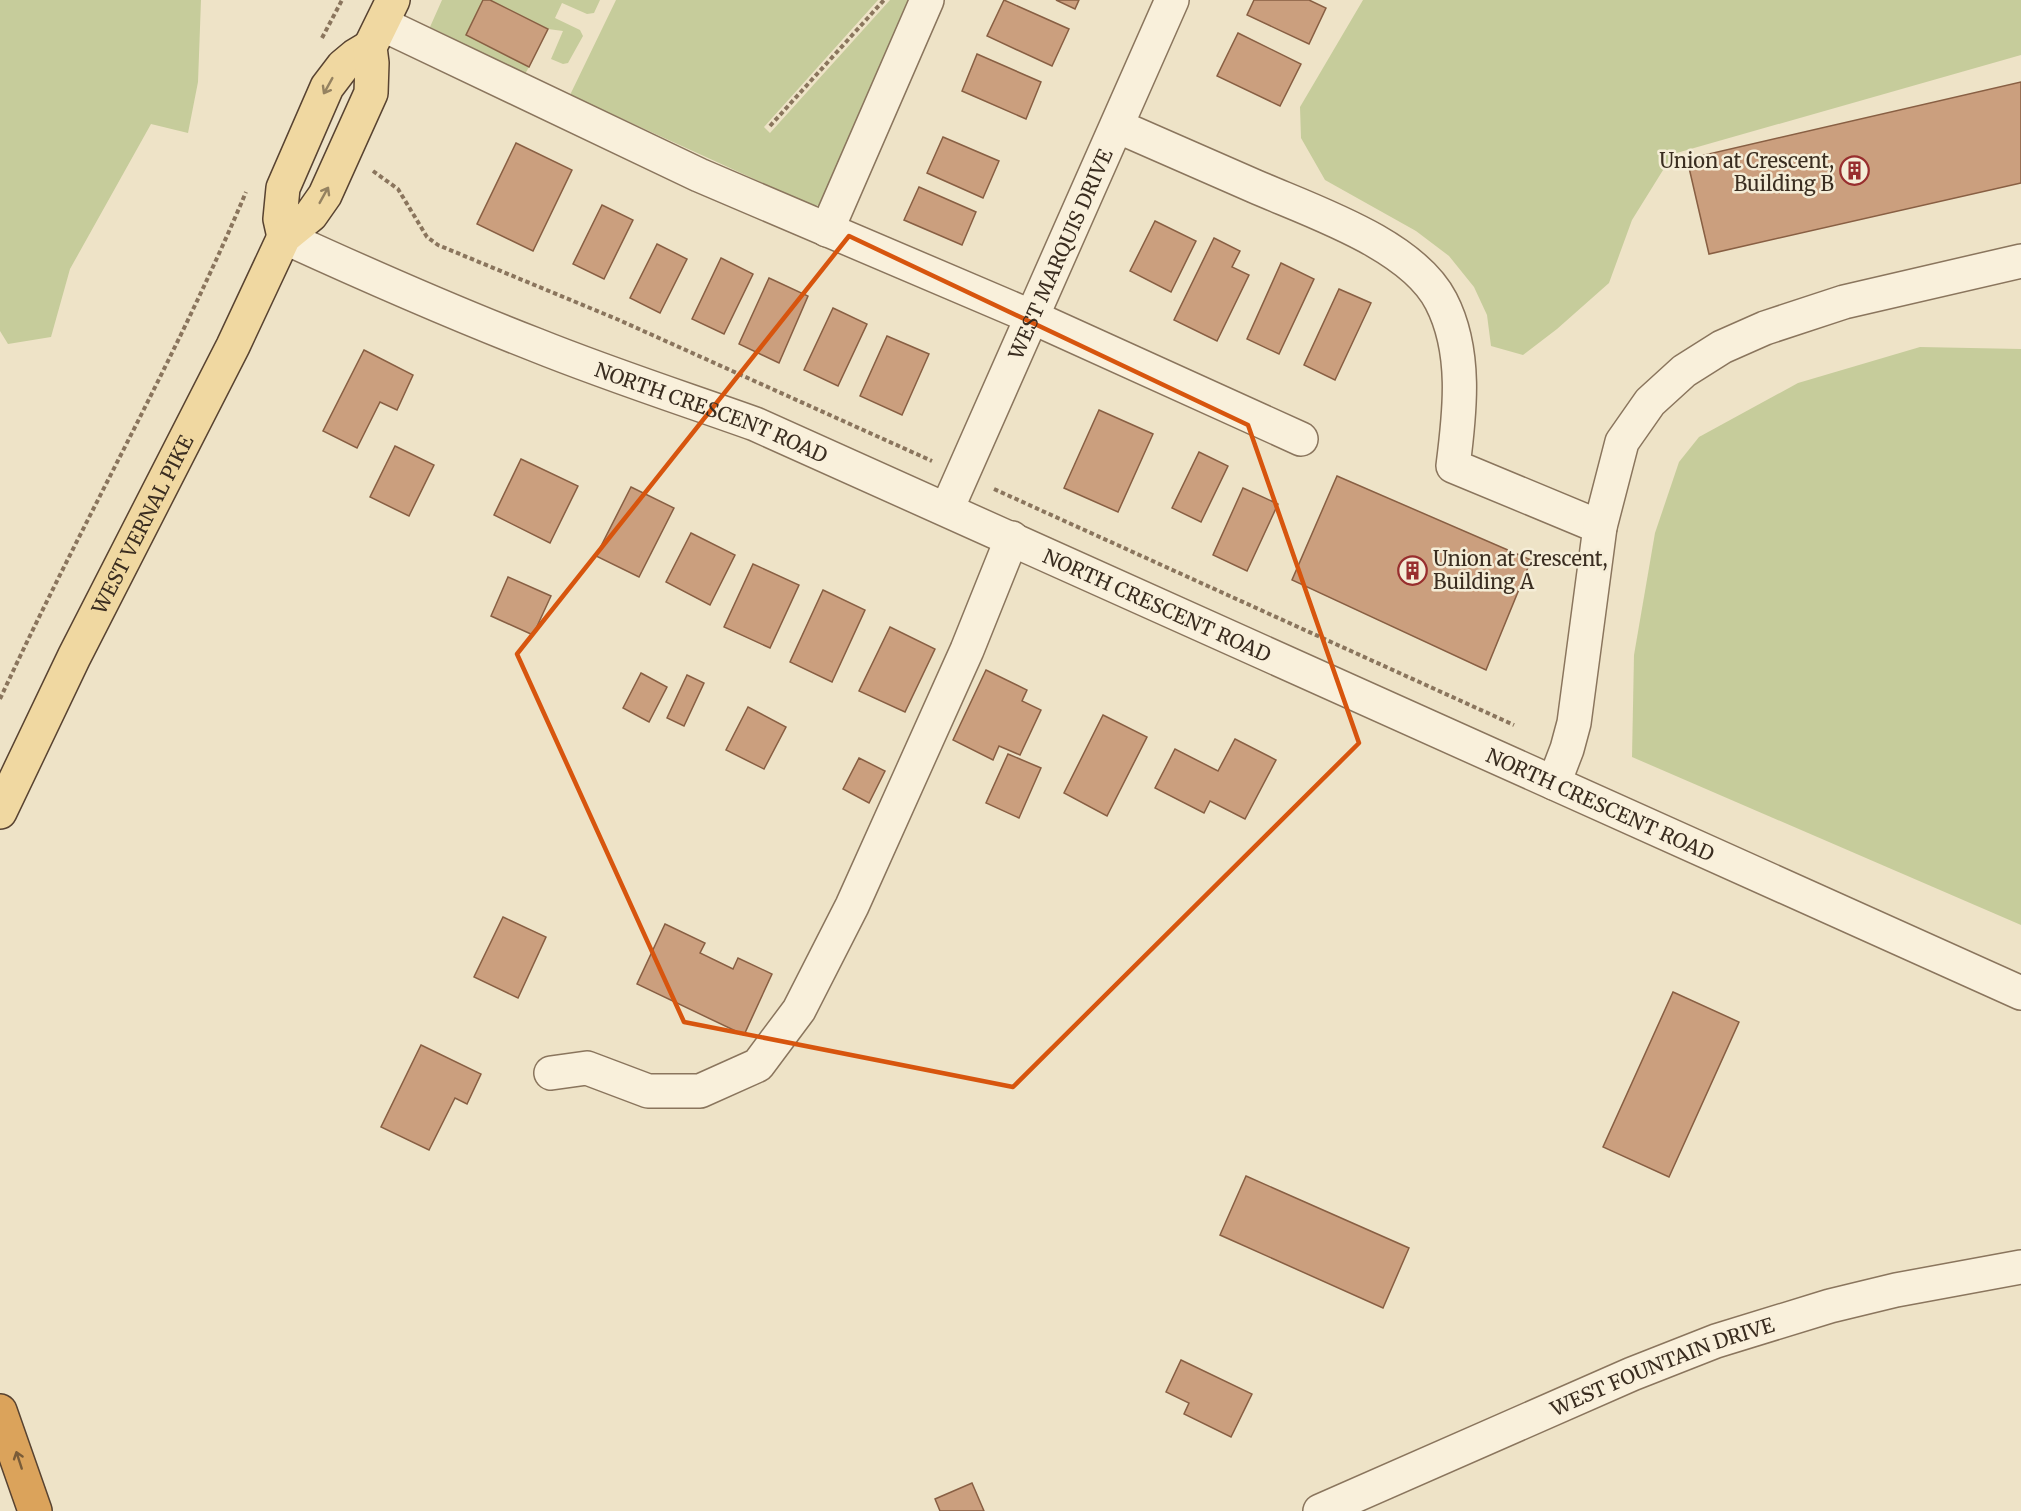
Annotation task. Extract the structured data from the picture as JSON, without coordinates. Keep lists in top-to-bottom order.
{
  "streets": {
    "main road": ["WEST VERNAL PIKE"],
    "street": ["WEST MARQUIS DRIVE", "NORTH CRESCENT ROAD", "WEST FOUNTAIN DRIVE"]
  },
  "crossings": [
    ["WEST MARQUIS DRIVE", "NORTH CRESCENT ROAD"],
    ["NORTH CRESCENT ROAD", "WEST VERNAL PIKE"]
  ],
  "places": {
    "building": ["Union at Crescent, Building B", "Union at Crescent, Building A"]
  }
}
